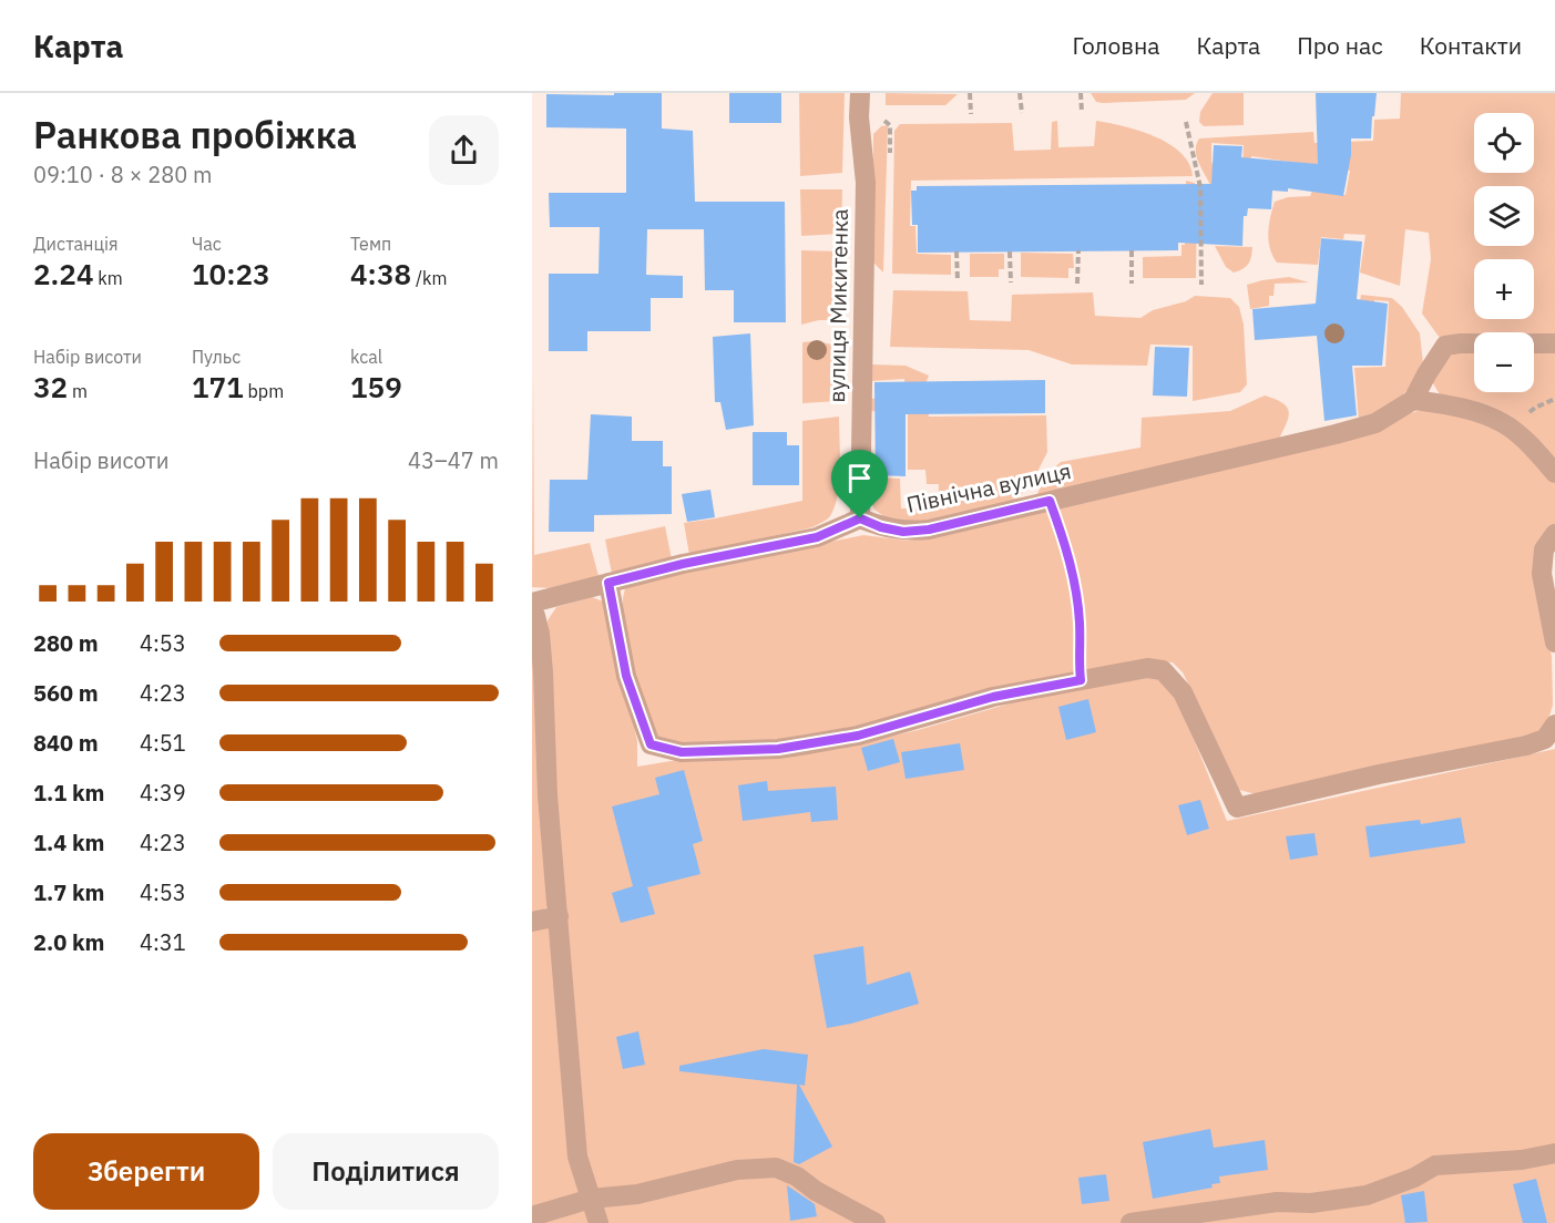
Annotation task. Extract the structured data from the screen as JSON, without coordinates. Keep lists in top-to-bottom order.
{
  "streets": {
    "street": ["вулиця Микитенка", "Північна вулиця"]
  },
  "crossings": [
    ["вулиця Микитенка", "Північна вулиця"]
  ],
  "page": {
    "header": "Карта",
    "nav": [
      "Головна",
      "Карта",
      "Про нас",
      "Контакти"
    ],
    "heading": ["Ранкова пробіжка", "09:10 · 8 × 280 m"],
    "map_buttons": ["+", "−"],
    "stats": [
      ["Дистанція", "2.24 km"],
      ["Час", "10:23"],
      ["Темп", "4:38 /km"],
      ["Набір висоти", "32 m"],
      ["Пульс", "171 bpm"],
      ["kcal", "159"]
    ],
    "chart": ["Набір висоти", "43–47 m"],
    "list": [
      {
        "name": "280 m",
        "note": "4:53"
      },
      {
        "name": "560 m",
        "note": "4:23"
      },
      {
        "name": "840 m",
        "note": "4:51"
      },
      {
        "name": "1.1 km",
        "note": "4:39"
      },
      {
        "name": "1.4 km",
        "note": "4:23"
      },
      {
        "name": "1.7 km",
        "note": "4:53"
      },
      {
        "name": "2.0 km",
        "note": "4:31"
      }
    ],
    "buttons": ["Зберегти", "Поділитися"]
  }
}
